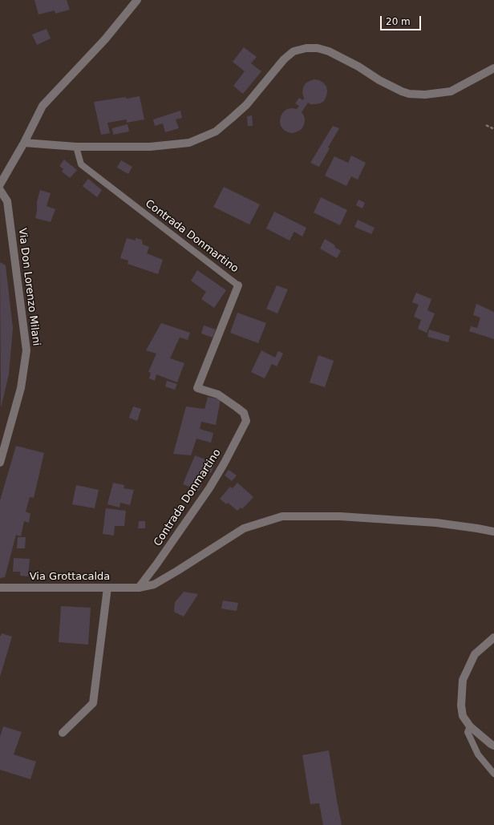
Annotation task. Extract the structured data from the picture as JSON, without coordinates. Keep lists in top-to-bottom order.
{
  "streets": {
    "street": ["Contrada Donmartino", "Via Don Lorenzo Milani", "Via Grottacalda"]
  },
  "crossings": [
    ["Contrada Donmartino", "Via Grottacalda"]
  ],
  "scale_bar": "20 m"
}
